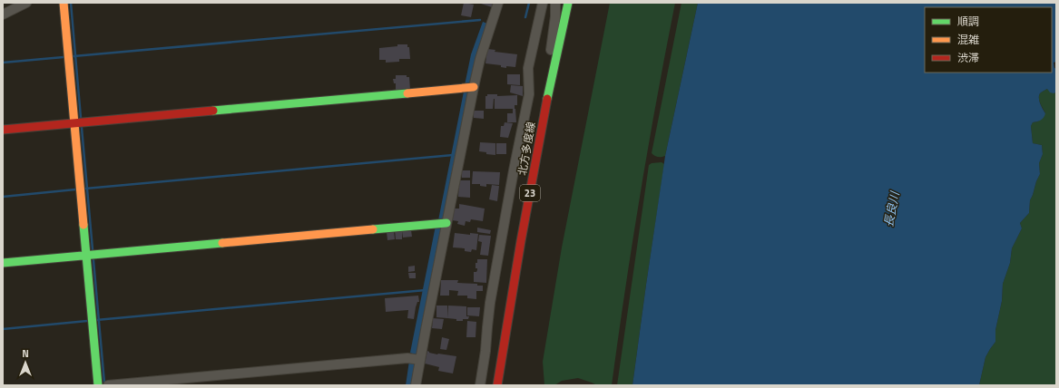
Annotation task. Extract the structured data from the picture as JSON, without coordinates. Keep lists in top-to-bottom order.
{
  "streets": {
    "street": ["北方多度線", "23"]
  },
  "water": ["長良川"],
  "legend": ["順調", "混雑", "渋滞"],
  "north": "top"
}
